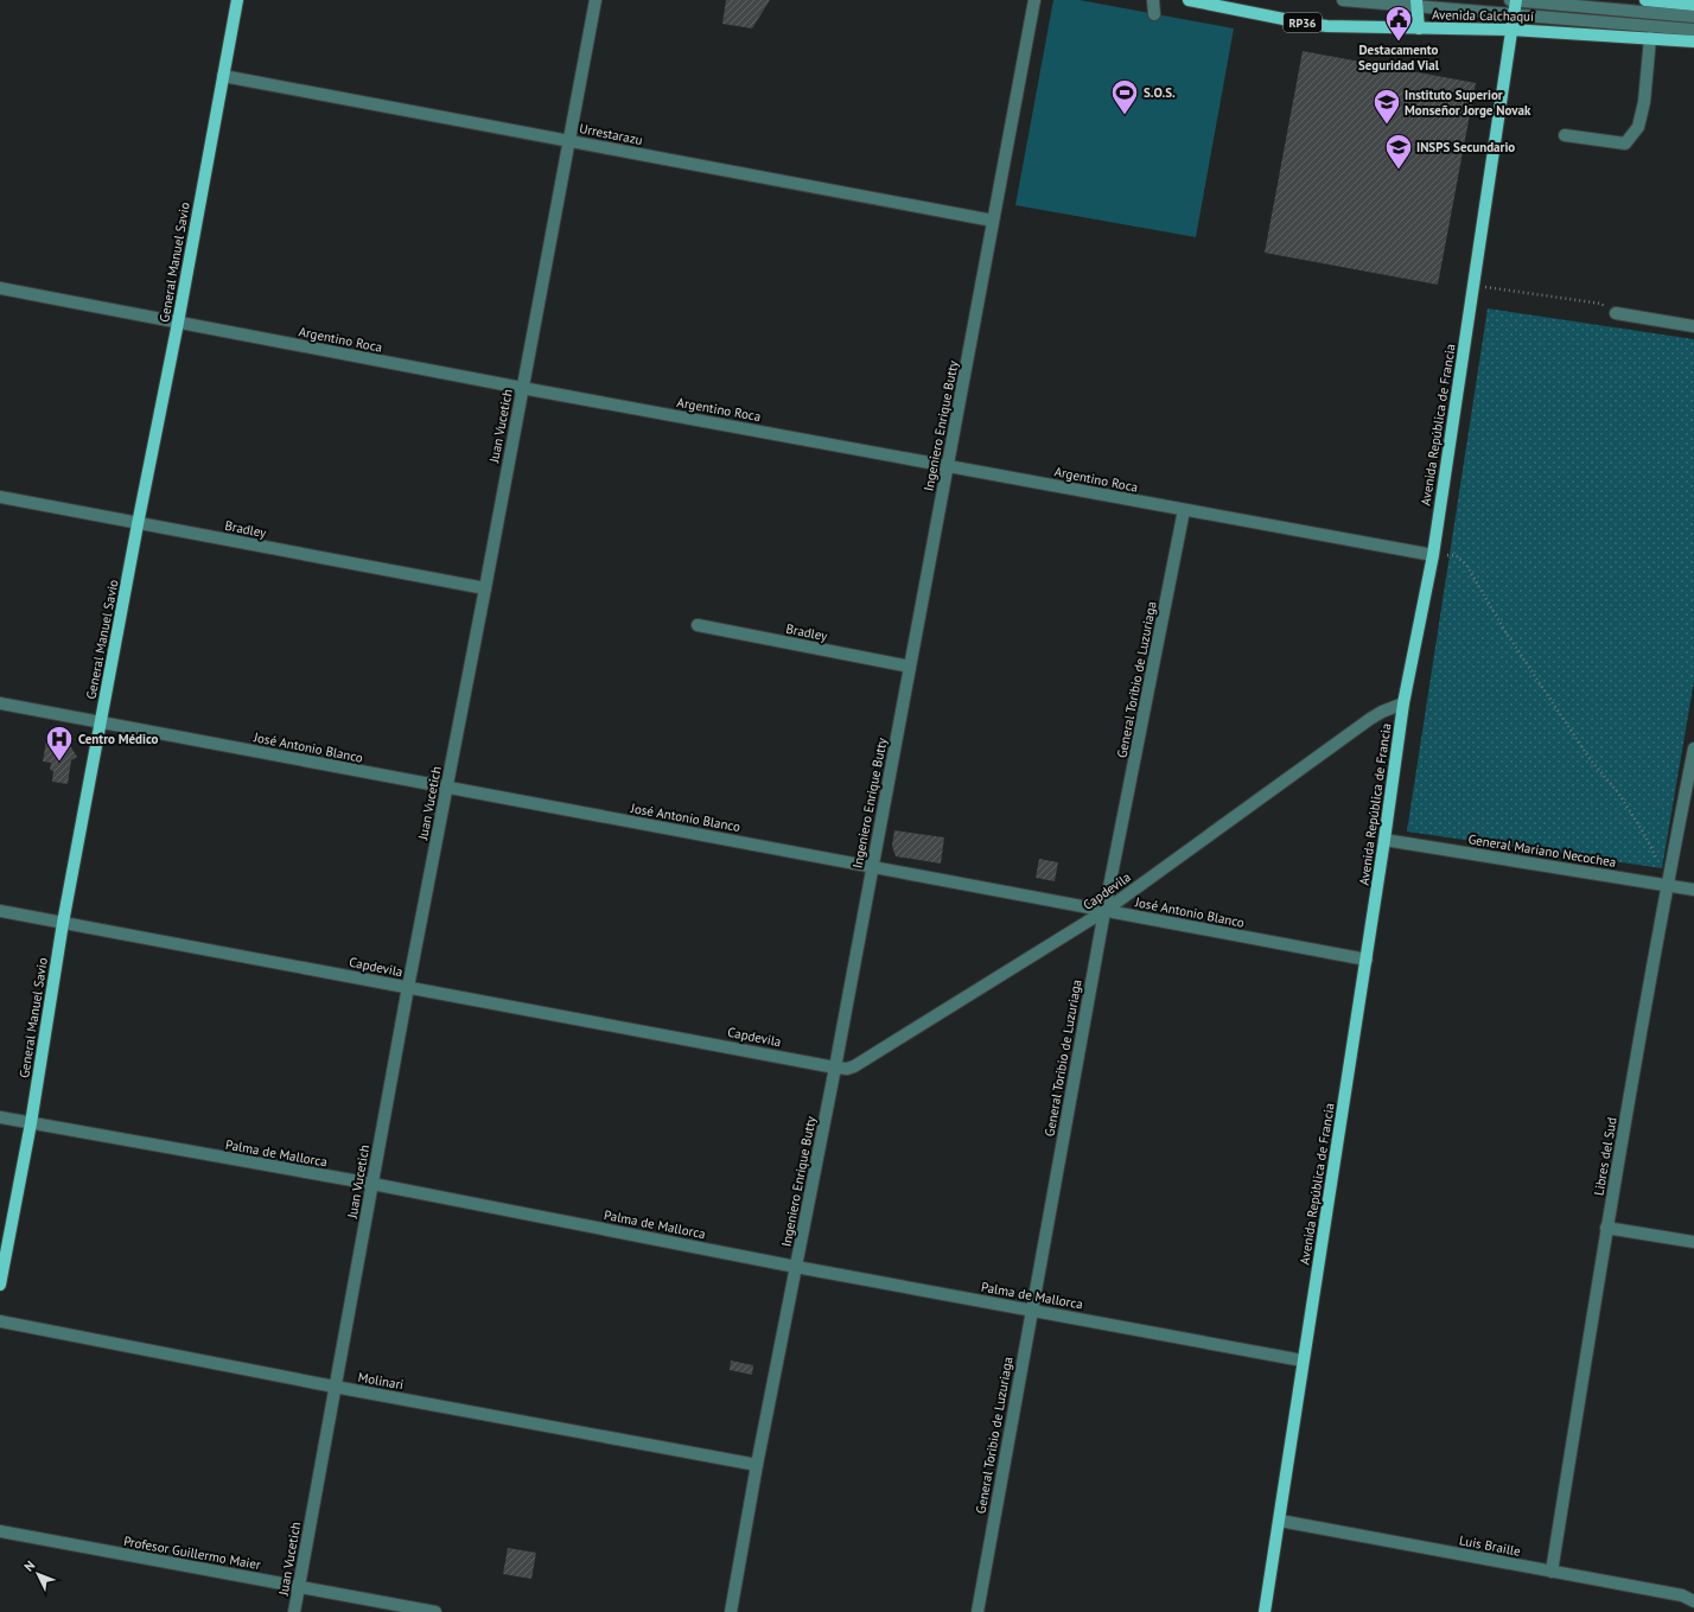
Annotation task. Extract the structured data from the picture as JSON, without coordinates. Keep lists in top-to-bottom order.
{
  "streets": {
    "main road": [
      "Avenida Calchaquí",
      "RP36",
      "General Manuel Savio",
      "Avenida República de Francia"
    ],
    "street": [
      "Urrestarazu",
      "Argentino Roca",
      "Juan Vucetich",
      "Ingeniero Enrique Butty",
      "Bradley",
      "General Toribio de Luzuriaga",
      "José Antonio Blanco",
      "General Mariano Necochea",
      "Capdevila",
      "Palma de Mallorca",
      "Libres del Sud",
      "Molinari",
      "Luis Braille",
      "Profesor Guillermo Maier"
    ]
  },
  "crossings": [
    ["Avenida Calchaquí", "Avenida República de Francia"],
    ["Urrestarazu", "General Manuel Savio"],
    ["Urrestarazu", "Juan Vucetich"],
    ["Urrestarazu", "Ingeniero Enrique Butty"],
    ["General Manuel Savio", "Argentino Roca"],
    ["General Manuel Savio", "Bradley"],
    ["General Manuel Savio", "José Antonio Blanco"],
    ["General Manuel Savio", "Capdevila"],
    ["General Manuel Savio", "Palma de Mallorca"],
    ["Argentino Roca", "Avenida República de Francia"],
    ["Argentino Roca", "Juan Vucetich"],
    ["Argentino Roca", "Ingeniero Enrique Butty"],
    ["Argentino Roca", "General Toribio de Luzuriaga"],
    ["Avenida República de Francia", "José Antonio Blanco"],
    ["Avenida República de Francia", "General Mariano Necochea"],
    ["Avenida República de Francia", "Capdevila"],
    ["Avenida República de Francia", "Palma de Mallorca"],
    ["Avenida República de Francia", "Luis Braille"],
    ["Juan Vucetich", "Bradley"],
    ["Juan Vucetich", "José Antonio Blanco"],
    ["Juan Vucetich", "Capdevila"],
    ["Juan Vucetich", "Palma de Mallorca"],
    ["Juan Vucetich", "Molinari"],
    ["Juan Vucetich", "Profesor Guillermo Maier"],
    ["Ingeniero Enrique Butty", "Bradley"],
    ["Ingeniero Enrique Butty", "José Antonio Blanco"],
    ["Ingeniero Enrique Butty", "Capdevila"],
    ["Ingeniero Enrique Butty", "Palma de Mallorca"],
    ["Ingeniero Enrique Butty", "Molinari"],
    ["General Toribio de Luzuriaga", "José Antonio Blanco"],
    ["General Toribio de Luzuriaga", "Capdevila"],
    ["General Toribio de Luzuriaga", "Palma de Mallorca"],
    ["José Antonio Blanco", "Capdevila"],
    ["General Mariano Necochea", "Libres del Sud"],
    ["Libres del Sud", "Luis Braille"]
  ],
  "places": {
    "public building": ["Destacamento Seguridad Vial"],
    "sports": ["S.O.S."],
    "school or university": ["Instituto Superior Monseñor Jorge Novak", "INSPS Secundario"],
    "hospital": ["Centro Médico"]
  },
  "north": "top left"
}
